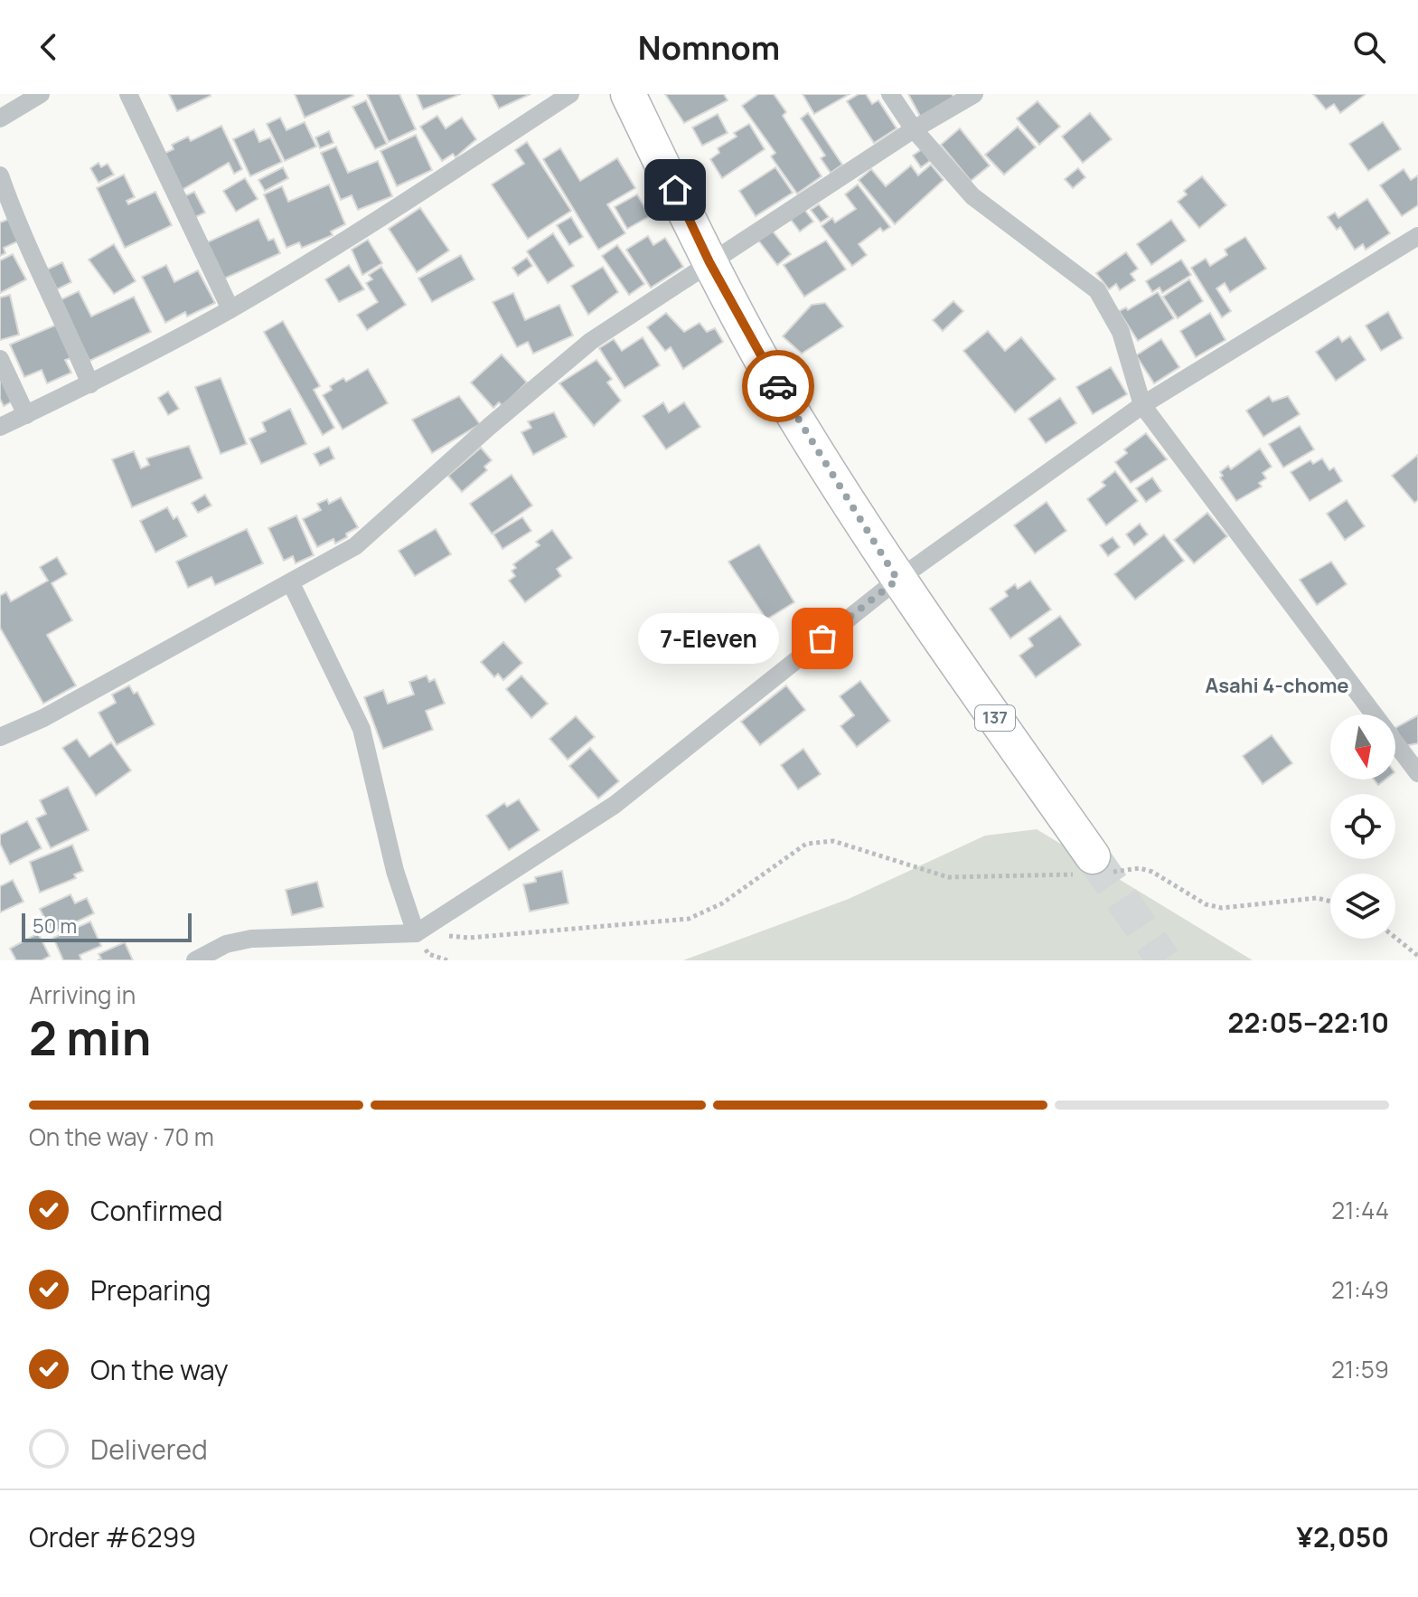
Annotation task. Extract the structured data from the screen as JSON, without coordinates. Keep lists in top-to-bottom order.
{
  "streets": {
    "highway": ["137"]
  },
  "districts": ["Asahi 4-chome"],
  "places": ["7-Eleven"],
  "scale_bar": "50 m",
  "north": "bottom",
  "page": {
    "header": "Nomnom",
    "bubble": "7-Eleven",
    "scale": "50 m",
    "heading": ["2 min", "Arriving in", "22:05–22:10"],
    "panel": ["Order #6299", "¥2,050"],
    "bar": "On the way · 70 m",
    "list": [
      ["Confirmed", "21:44"],
      ["Preparing", "21:49"],
      ["On the way", "21:59"],
      "Delivered"
    ]
  }
}
